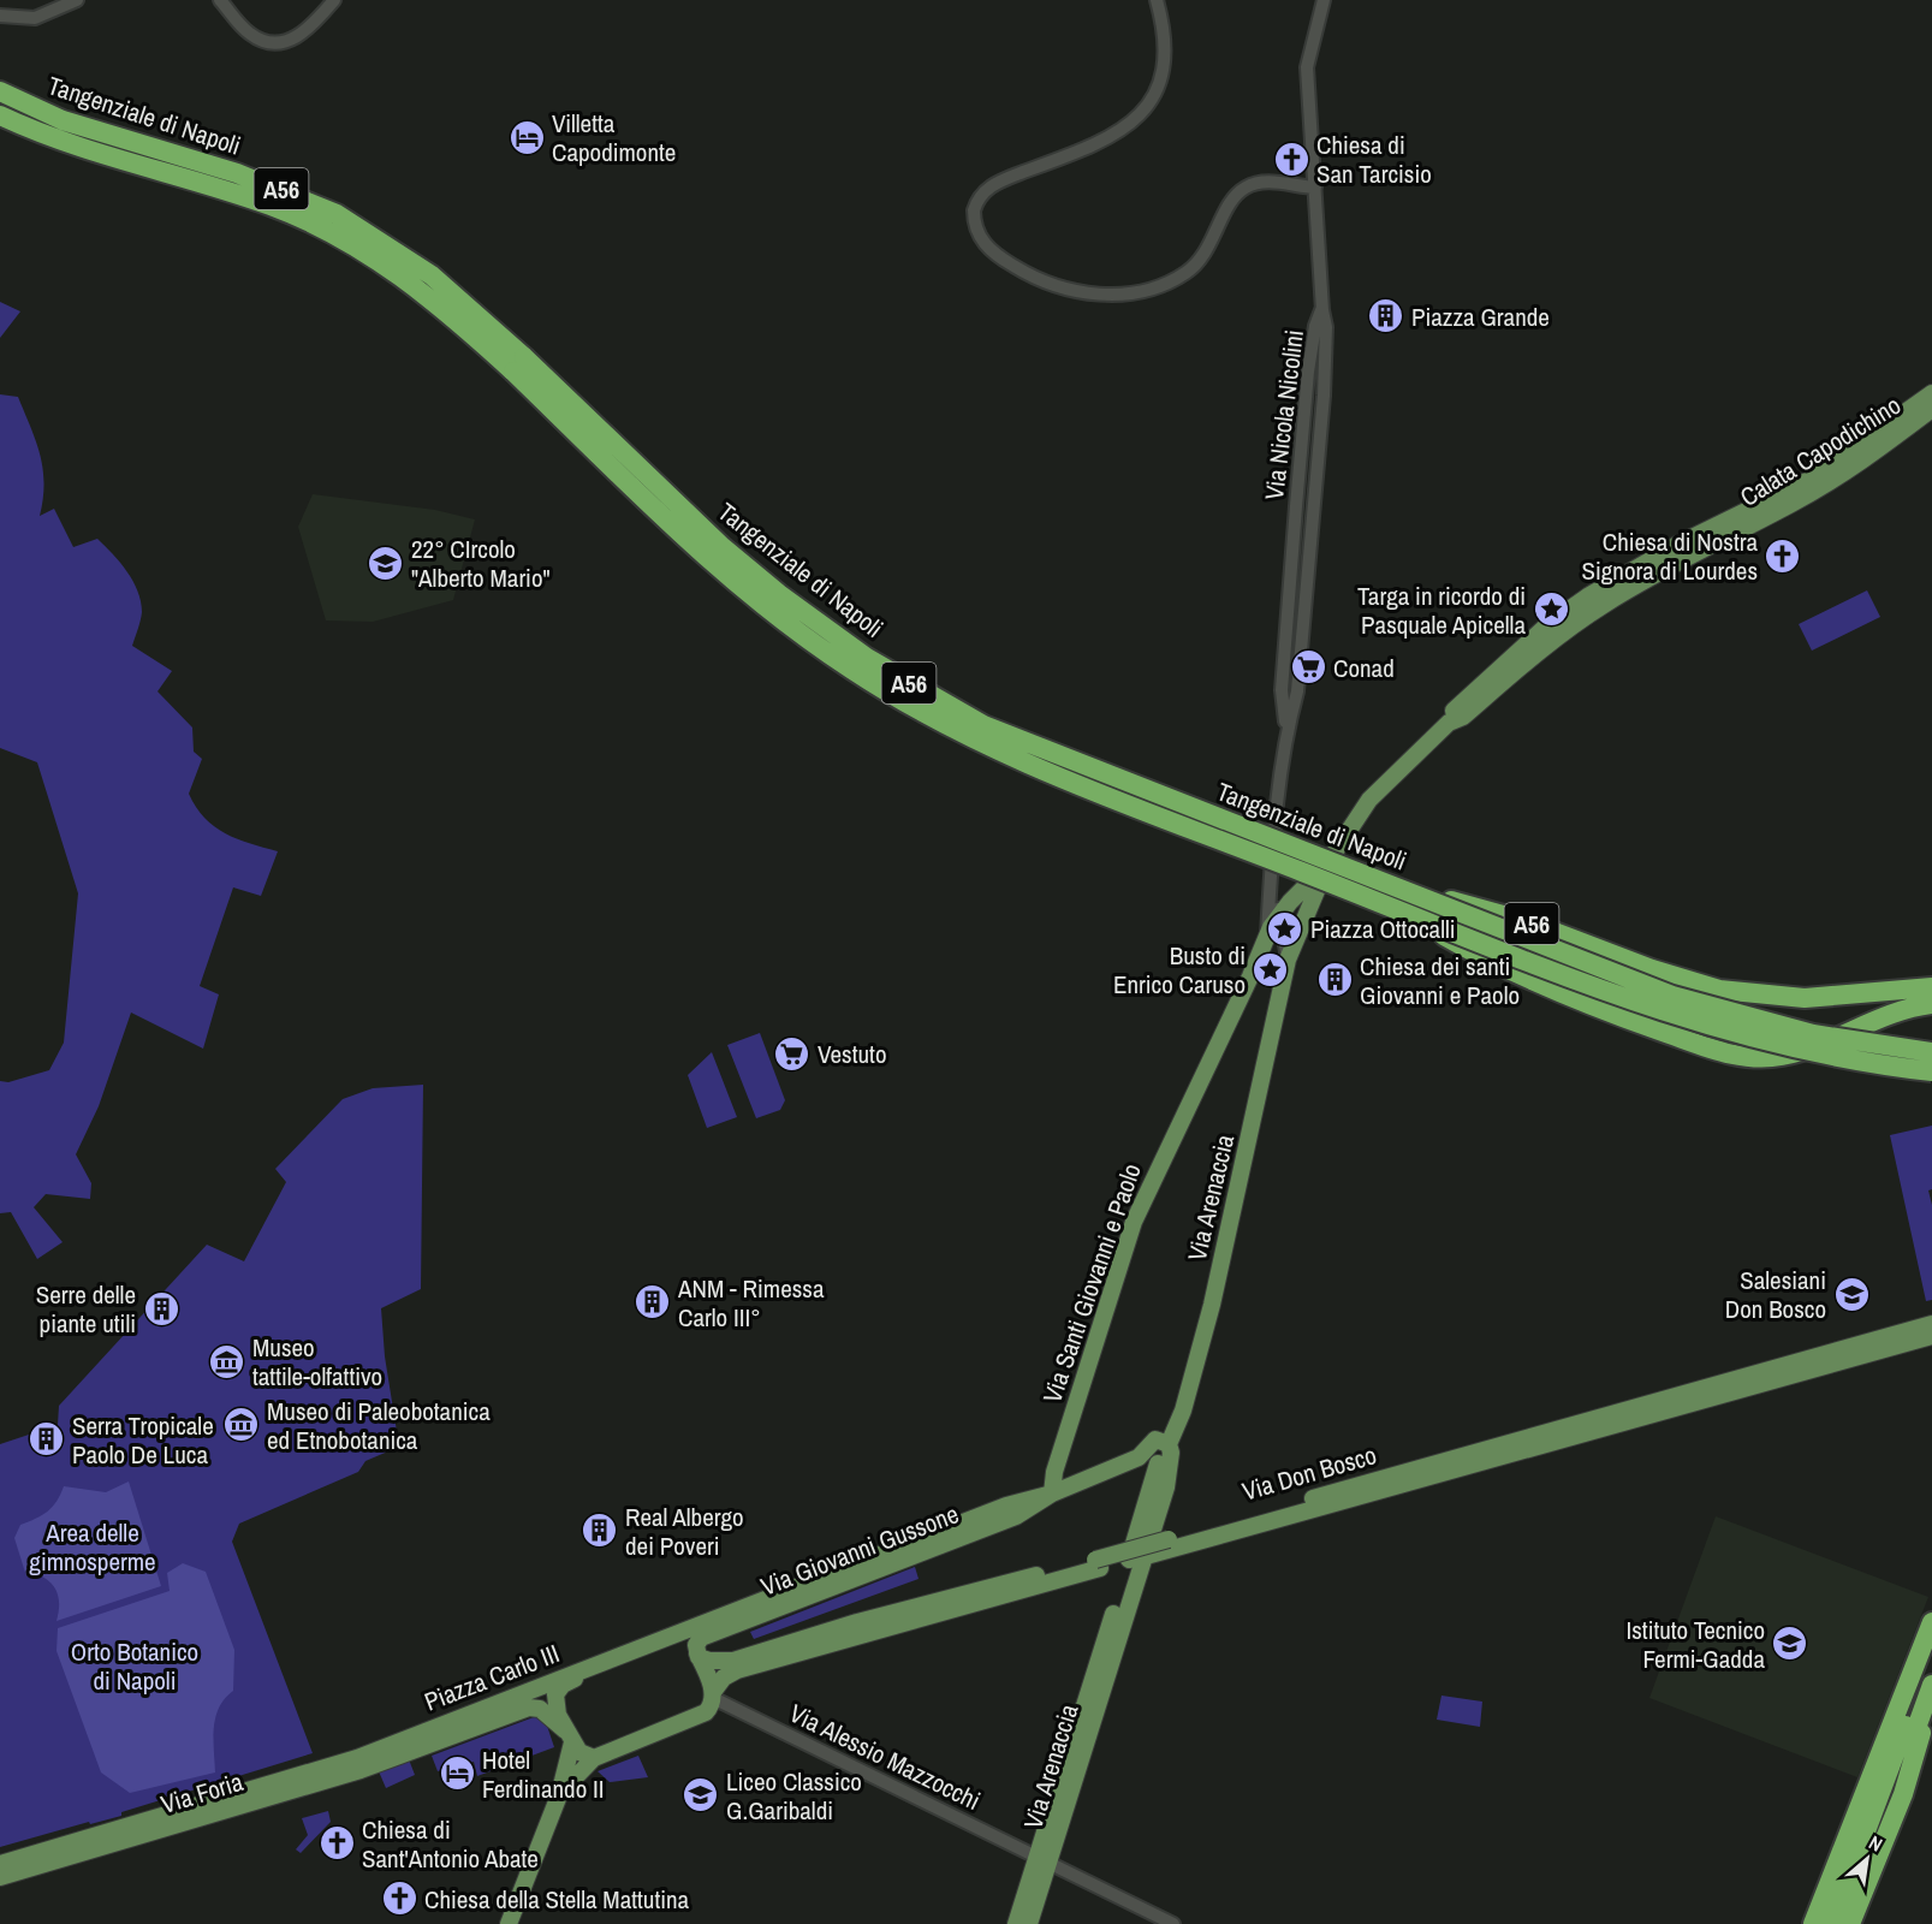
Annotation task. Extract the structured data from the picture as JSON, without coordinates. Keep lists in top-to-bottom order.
{
  "streets": {
    "highway": ["Tangenziale di Napoli", "A56"],
    "main road": [
      "Calata Capodichino",
      "Via Arenaccia",
      "Via Santi Giovanni e Paolo",
      "Via Don Bosco",
      "Via Giovanni Gussone",
      "Piazza Carlo III",
      "Via Foria"
    ],
    "street": ["Via Nicola Nicolini", "Via Alessio Mazzocchi"]
  },
  "crossings": [
    ["Tangenziale di Napoli", "A56"],
    ["Via Nicola Nicolini", "Calata Capodichino"],
    ["Via Nicola Nicolini", "Via Arenaccia"],
    ["Via Nicola Nicolini", "Via Santi Giovanni e Paolo"],
    ["Calata Capodichino", "Via Arenaccia"],
    ["Calata Capodichino", "Via Santi Giovanni e Paolo"],
    ["Via Arenaccia", "Via Giovanni Gussone"],
    ["Via Arenaccia", "Via Alessio Mazzocchi"],
    ["Via Santi Giovanni e Paolo", "Via Giovanni Gussone"],
    ["Via Don Bosco", "Via Giovanni Gussone"],
    ["Via Don Bosco", "Via Alessio Mazzocchi"],
    ["Via Giovanni Gussone", "Piazza Carlo III"],
    ["Piazza Carlo III", "Via Foria"]
  ],
  "parks": ["Area delle gimnosperme", "Orto Botanico di Napoli"],
  "places": {
    "hotel": ["Villetta Capodimonte", "Hotel Ferdinando II"],
    "church": [
      "Chiesa di San Tarcisio",
      "Chiesa di Nostra Signora di Lourdes",
      "Chiesa di Sant'Antonio Abate",
      "Chiesa della Stella Mattutina"
    ],
    "building": [
      "Piazza Grande",
      "Chiesa dei santi Giovanni e Paolo",
      "ANM - Rimessa Carlo III°",
      "Serre delle piante utili",
      "Serra Tropicale Paolo De Luca",
      "Real Albergo dei Poveri"
    ],
    "school or university": [
      "22° CIrcolo \"Alberto Mario\"",
      "Salesiani Don Bosco",
      "Istituto Tecnico Fermi-Gadda",
      "Liceo Classico G.Garibaldi"
    ],
    "place": ["Targa in ricordo di Pasquale Apicella", "Piazza Ottocalli", "Busto di Enrico Caruso"],
    "supermarket": ["Conad", "Vestuto"],
    "museum": ["Museo tattile-olfattivo", "Museo di Paleobotanica ed Etnobotanica"]
  },
  "north": "top right"
}
